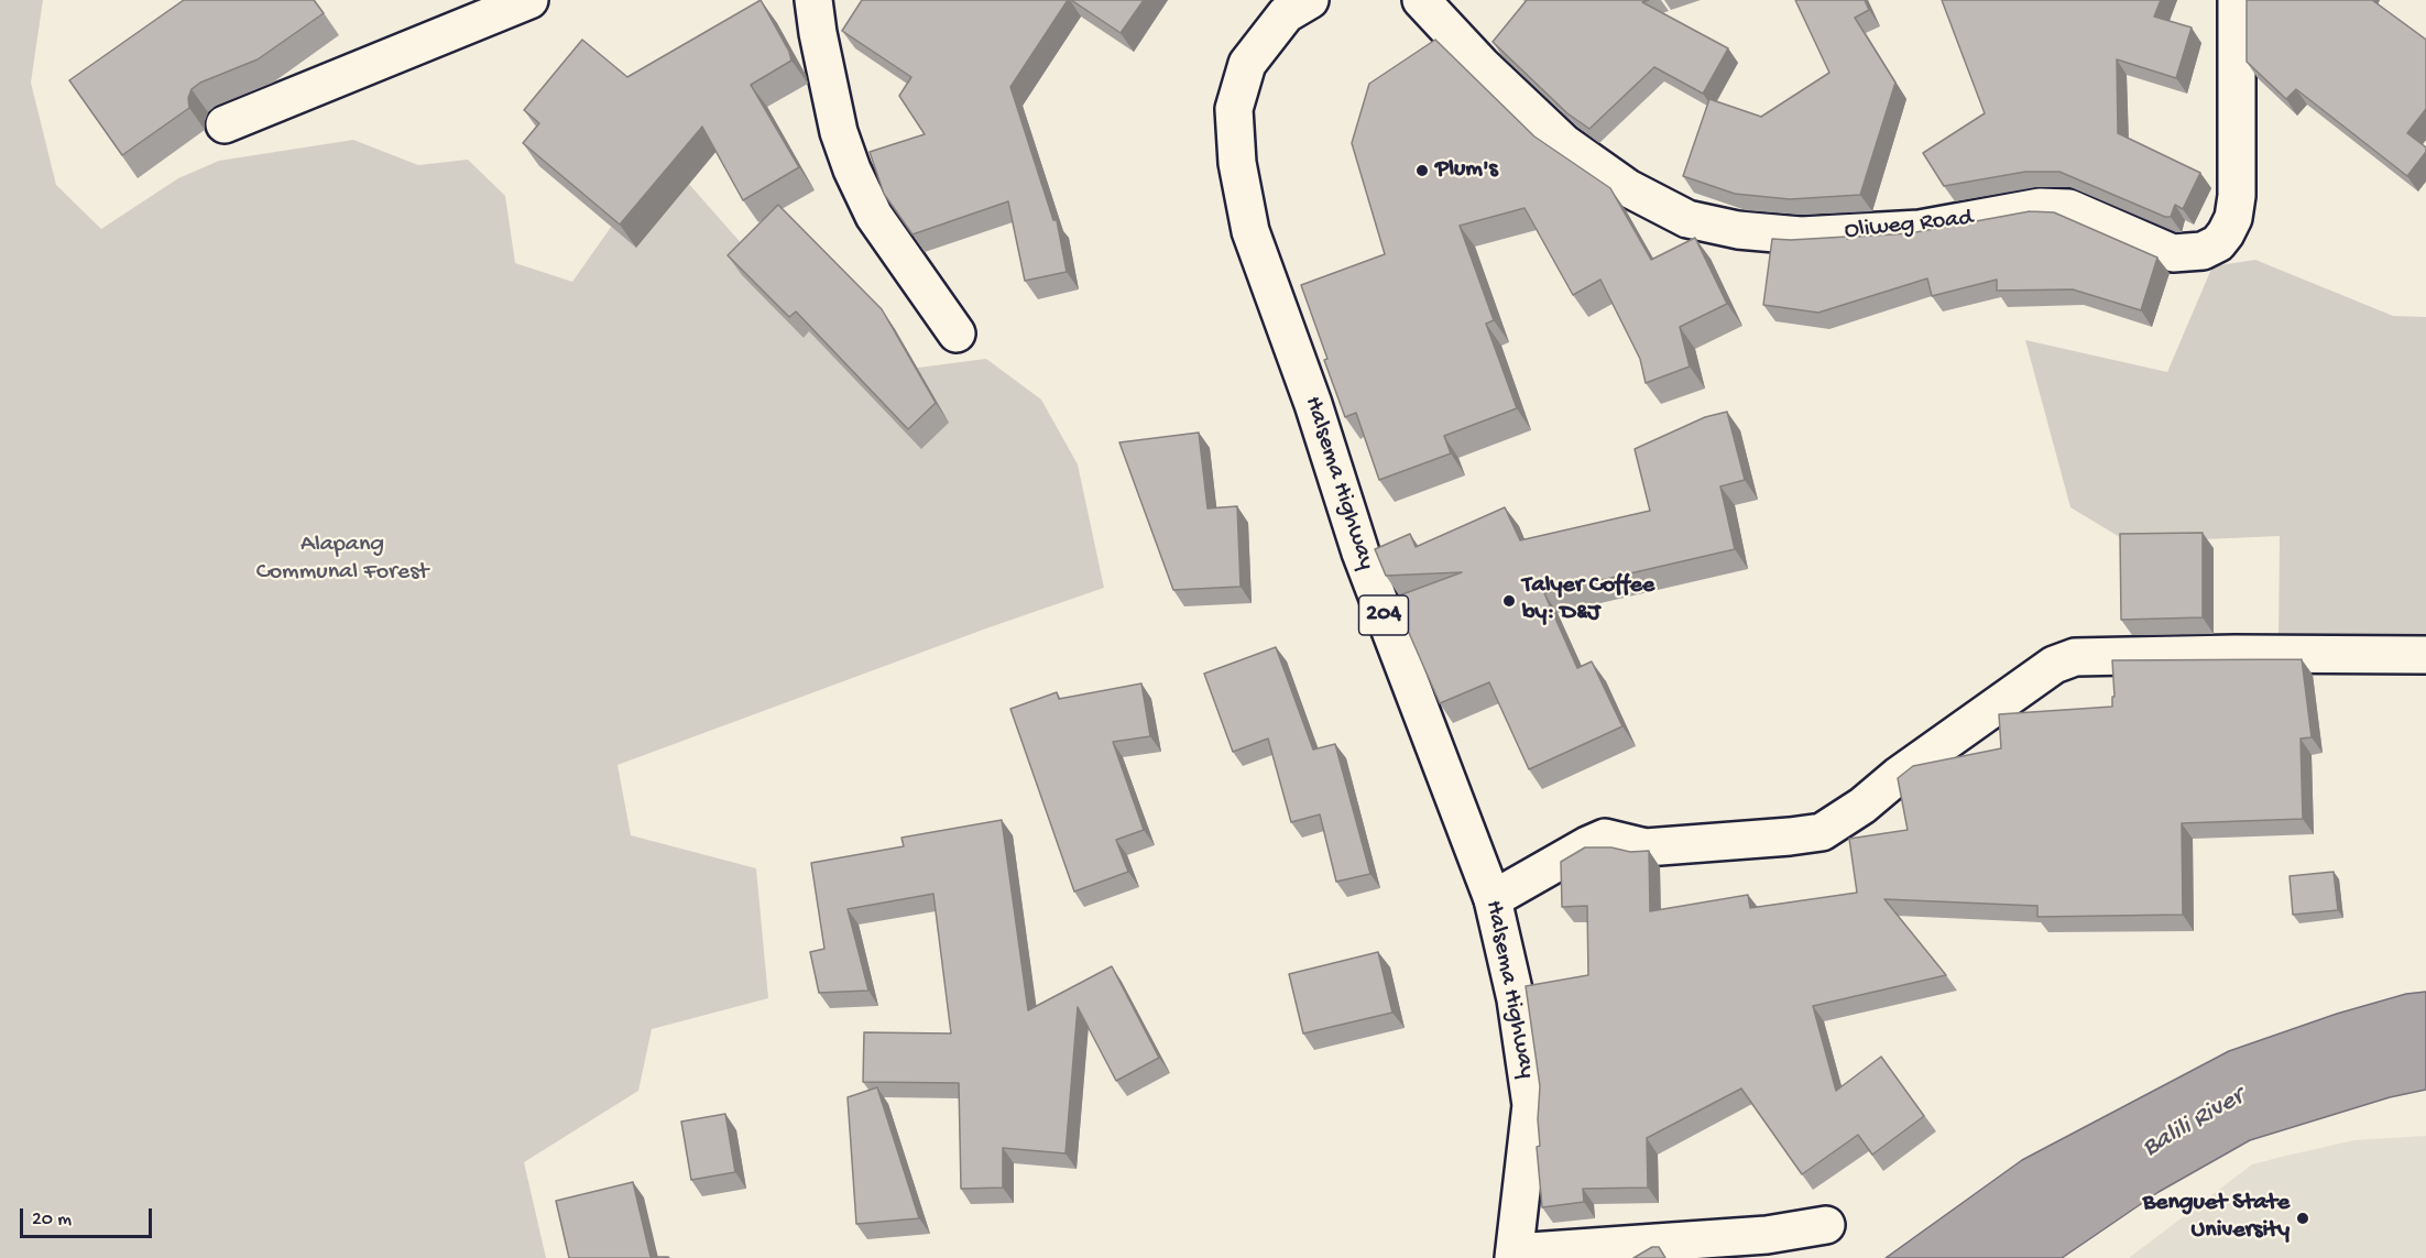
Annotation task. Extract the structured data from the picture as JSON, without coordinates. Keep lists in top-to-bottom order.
{
  "streets": {
    "main road": ["Oliweg Road", "Halsema Highway", "204"]
  },
  "water": ["Balili River"],
  "parks": ["Alapang Communal Forest"],
  "places": ["Plum's", "Talyer Coffee by: D&J", "Benguet State University"],
  "scale_bar": "20 m"
}
